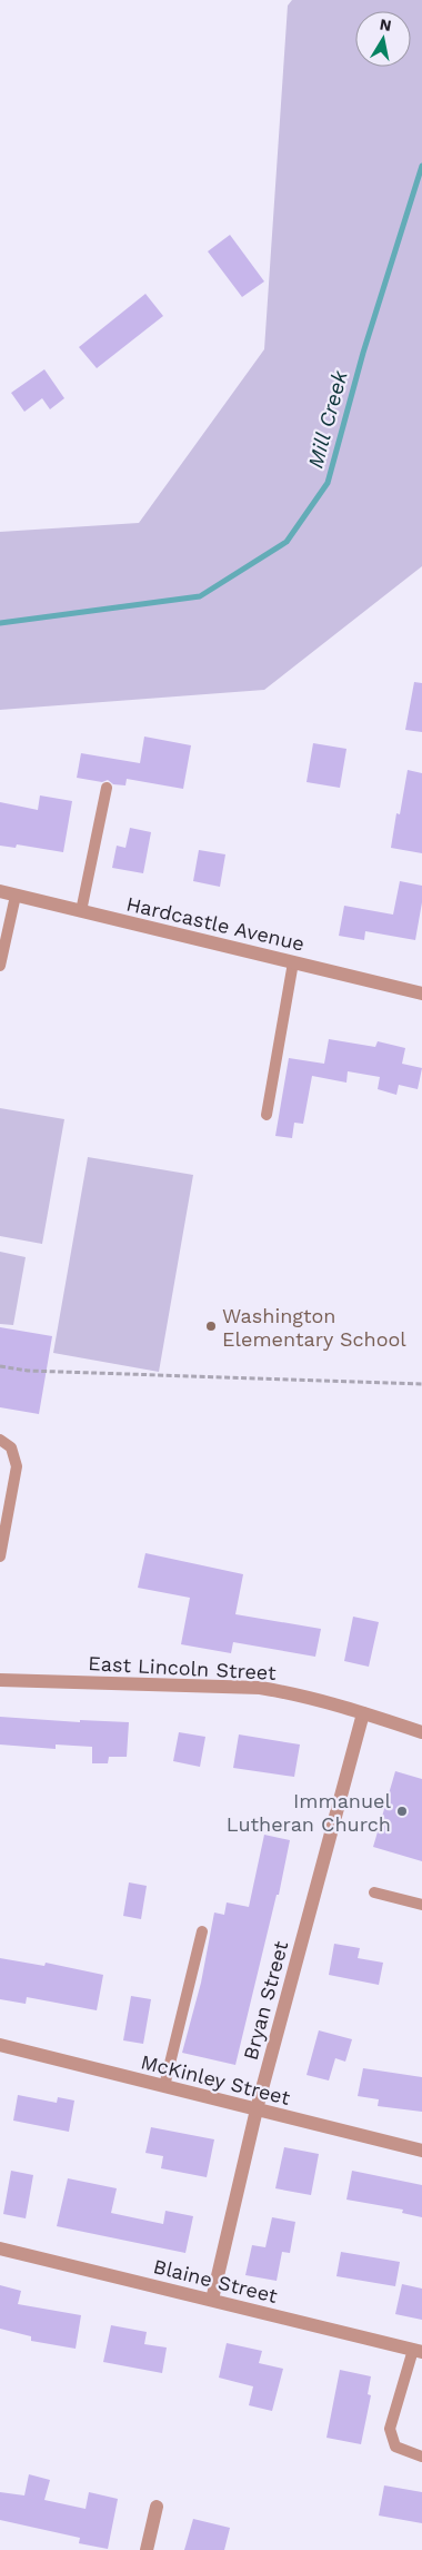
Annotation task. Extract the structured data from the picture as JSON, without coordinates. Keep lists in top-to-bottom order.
{
  "streets": {
    "street": [
      "Hardcastle Avenue",
      "East Lincoln Street",
      "Bryan Street",
      "McKinley Street",
      "Blaine Street"
    ]
  },
  "crossings": [
    ["East Lincoln Street", "Bryan Street"],
    ["Bryan Street", "McKinley Street"],
    ["Bryan Street", "Blaine Street"]
  ],
  "water": ["Mill Creek"],
  "places": ["Washington Elementary School", "Immanuel Lutheran Church"],
  "north": "top"
}
